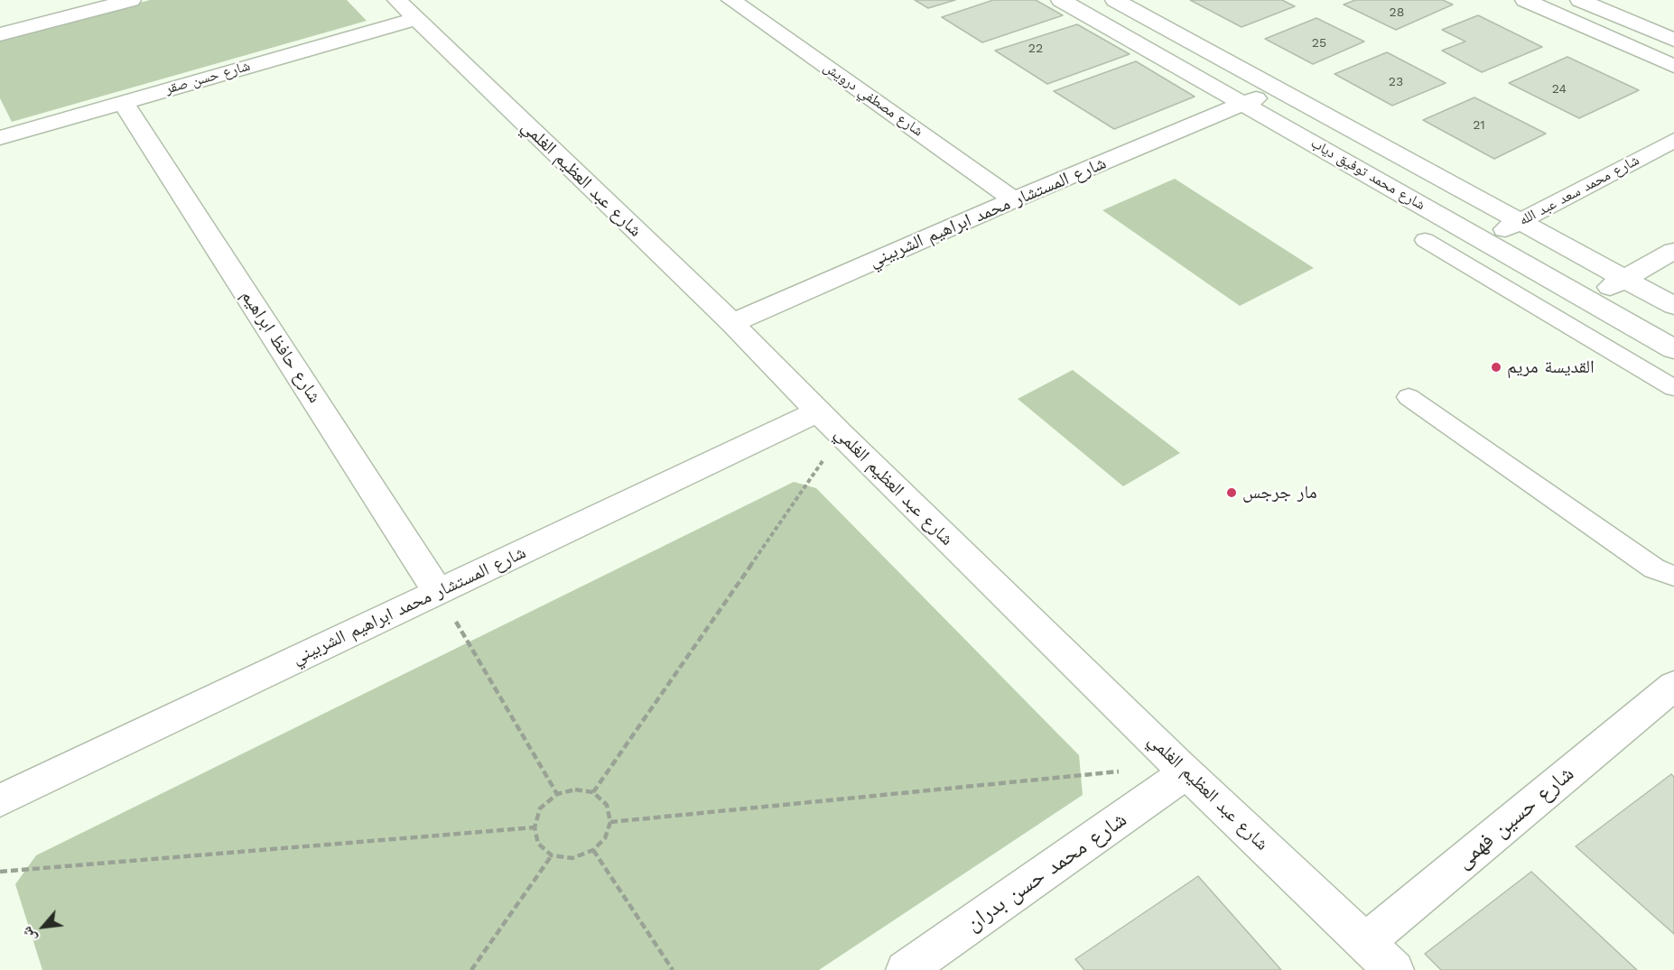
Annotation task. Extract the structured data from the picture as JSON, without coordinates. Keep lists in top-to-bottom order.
{
  "streets": {
    "street": [
      "شارع حسن صقر",
      "شارع مصطفي درويش",
      "شارع محمد توفيق دياب",
      "شارع عبد العظيم الغلمي",
      "شارع محمد سعد عبد الله",
      "شارع المستشار محمد ابراهيم الشربيني",
      "شارع حافظ ابراهيم",
      "شارع حسين فهمى",
      "شارع محمد حسن بدران"
    ]
  },
  "crossings": [
    ["شارع حسن صقر", "شارع عبد العظيم الغلمي"],
    ["شارع حسن صقر", "شارع حافظ ابراهيم"],
    ["شارع مصطفي درويش", "شارع المستشار محمد ابراهيم الشربيني"],
    ["شارع محمد توفيق دياب", "شارع محمد سعد عبد الله"],
    ["شارع محمد توفيق دياب", "شارع المستشار محمد ابراهيم الشربيني"],
    ["شارع عبد العظيم الغلمي", "شارع المستشار محمد ابراهيم الشربيني"],
    ["شارع عبد العظيم الغلمي", "شارع حسين فهمى"],
    ["شارع عبد العظيم الغلمي", "شارع محمد حسن بدران"],
    ["شارع المستشار محمد ابراهيم الشربيني", "شارع حافظ ابراهيم"]
  ],
  "places": ["القديسة مريم", "مار جرجس"],
  "house_numbers": [
    "28",
    "25",
    "22",
    "23",
    "24",
    "21"
  ],
  "north": "bottom left"
}
